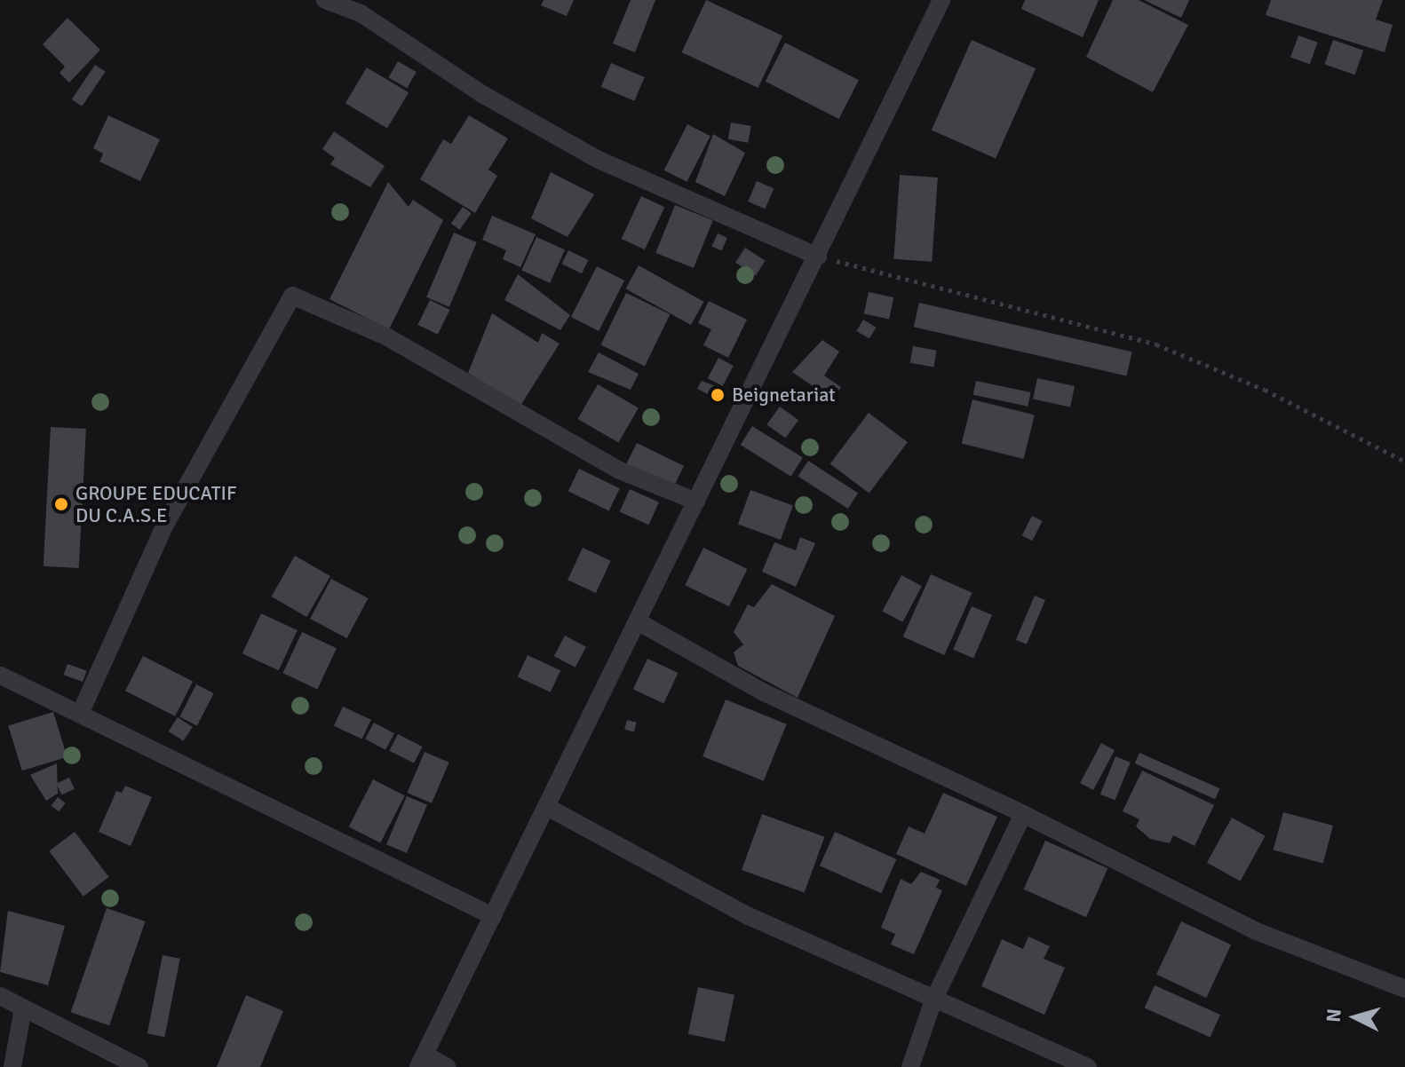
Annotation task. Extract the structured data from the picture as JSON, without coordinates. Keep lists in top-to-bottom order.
{
  "places": ["Beignetariat", "GROUPE EDUCATIF DU C.A.S.E"],
  "north": "left"
}
